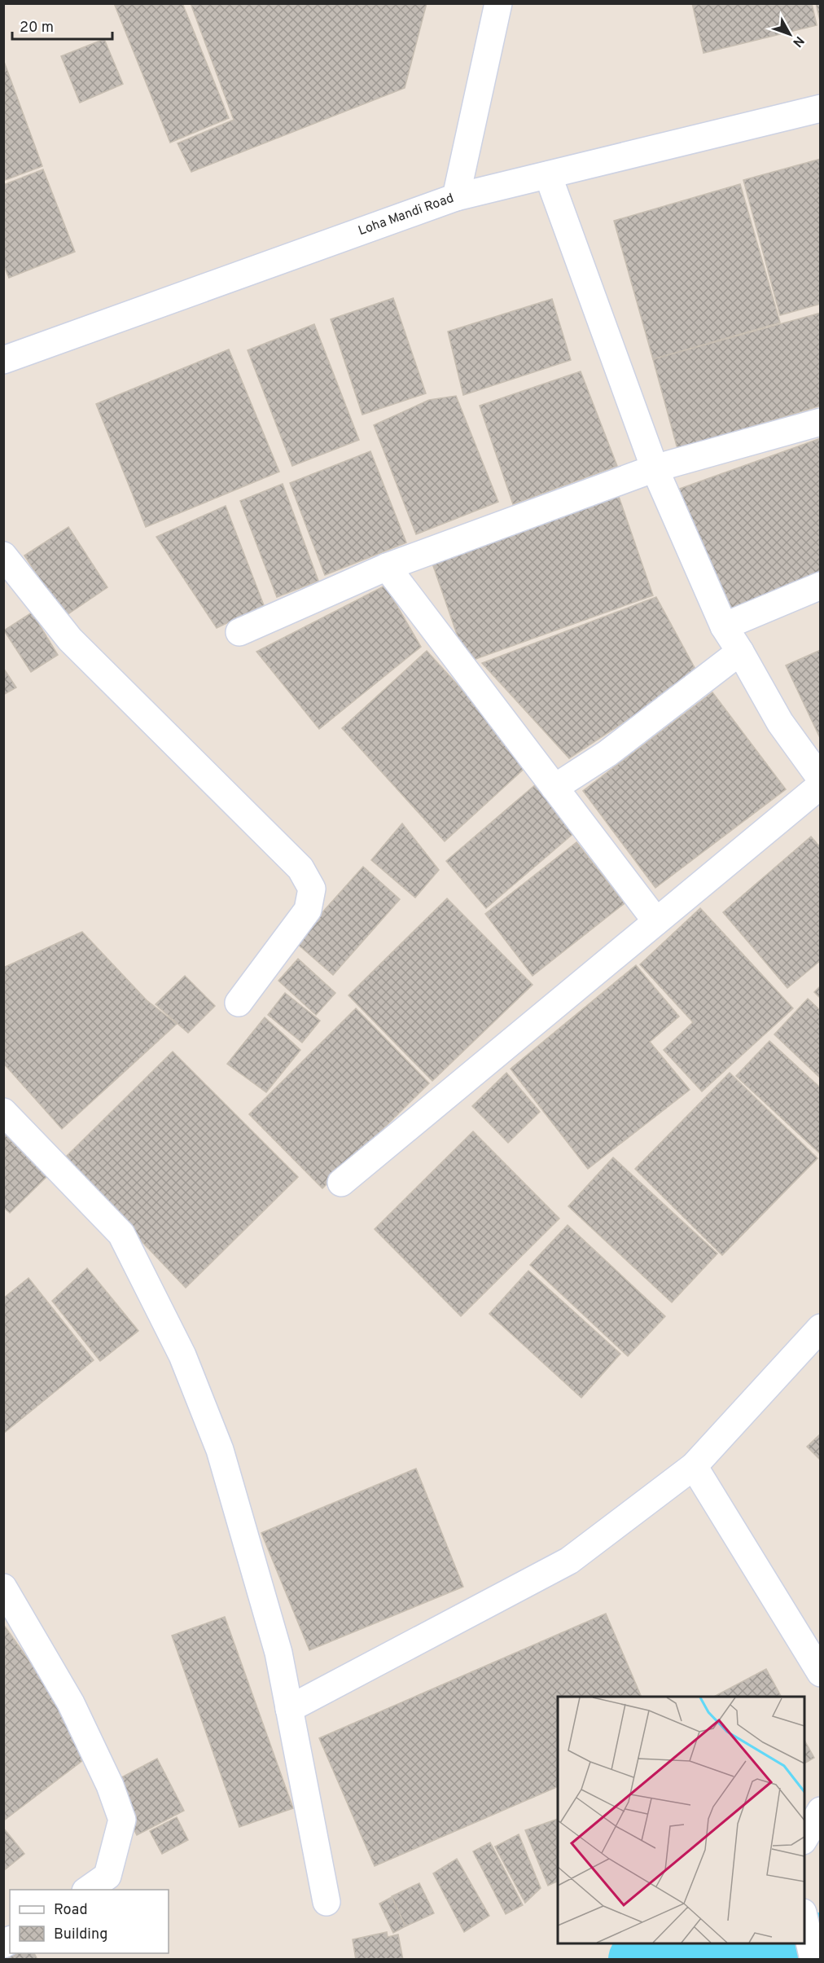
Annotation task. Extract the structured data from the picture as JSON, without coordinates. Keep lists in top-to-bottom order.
{
  "streets": {
    "street": ["Loha Mandi Road"]
  },
  "legend": ["Road", "Building"],
  "scale_bar": "20 m",
  "north": "bottom right"
}
